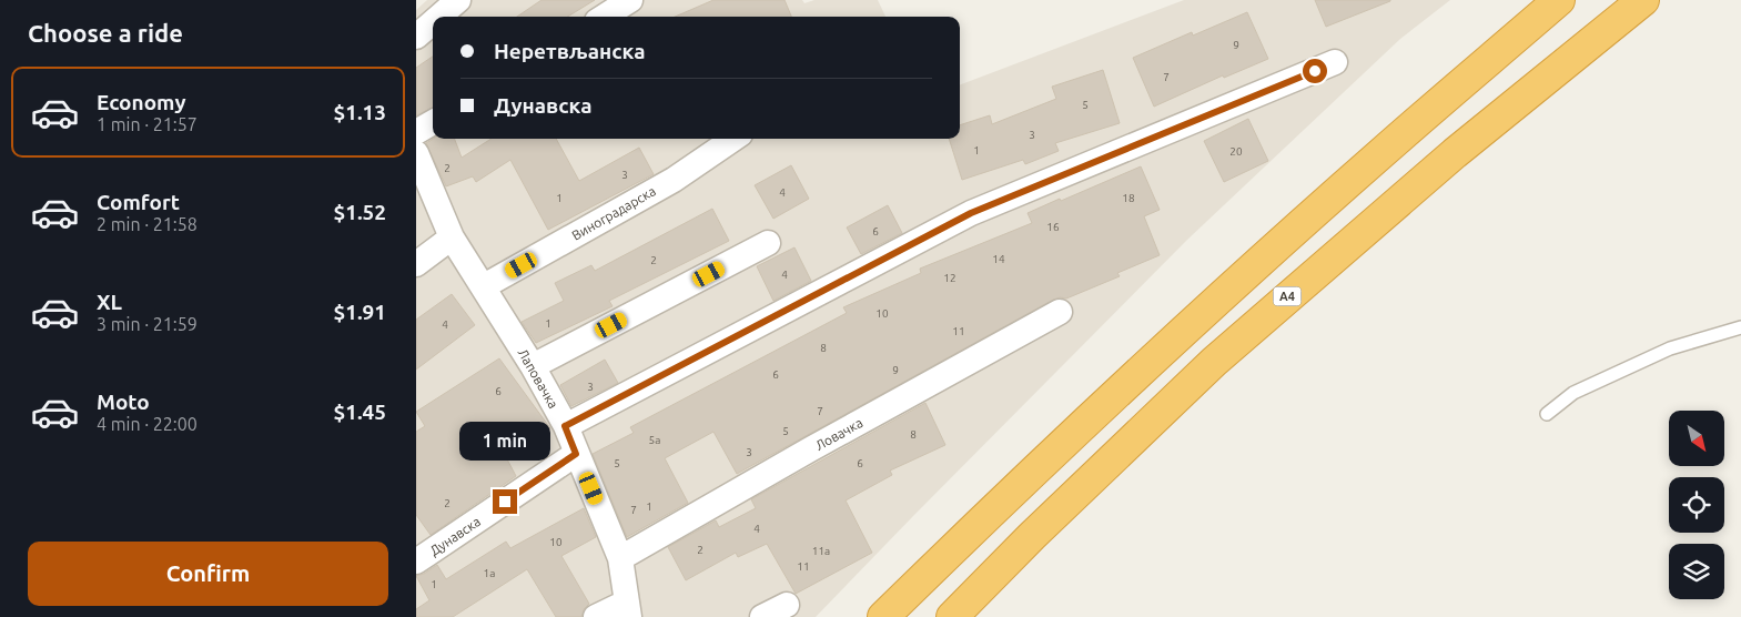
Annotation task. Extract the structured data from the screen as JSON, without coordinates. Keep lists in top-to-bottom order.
{
  "streets": {
    "highway": ["A4"],
    "street": [
      "Виноградарска",
      "Лаповачка",
      "Ловачка",
      "Дунавска"
    ]
  },
  "crossings": [
    ["Виноградарска", "Лаповачка"],
    ["Лаповачка", "Ловачка"],
    ["Лаповачка", "Дунавска"]
  ],
  "house_numbers": [
    "9",
    "7",
    "5",
    "3",
    "1",
    "20",
    "2",
    "3",
    "4",
    "1",
    "18",
    "16",
    "6",
    "14",
    "2",
    "4",
    "12",
    "10",
    "1",
    "4",
    "11",
    "8",
    "9",
    "6",
    "3",
    "6",
    "7",
    "5",
    "8",
    "5a",
    "3",
    "5",
    "6",
    "2",
    "1",
    "7",
    "4",
    "10",
    "2",
    "11a",
    "11",
    "1a",
    "1"
  ],
  "north": "bottom right",
  "page": {
    "heading": "Choose a ride",
    "banner": ["Неретвљанска", "Дунавска"],
    "list": [
      {
        "name": "Economy",
        "note": "1 min · 21:57",
        "value": "$1.13"
      },
      {
        "name": "Comfort",
        "note": "2 min · 21:58",
        "value": "$1.52"
      },
      {
        "name": "XL",
        "note": "3 min · 21:59",
        "value": "$1.91"
      },
      {
        "name": "Moto",
        "note": "4 min · 22:00",
        "value": "$1.45"
      }
    ],
    "bubble": "1 min",
    "buttons": "Confirm"
  }
}
